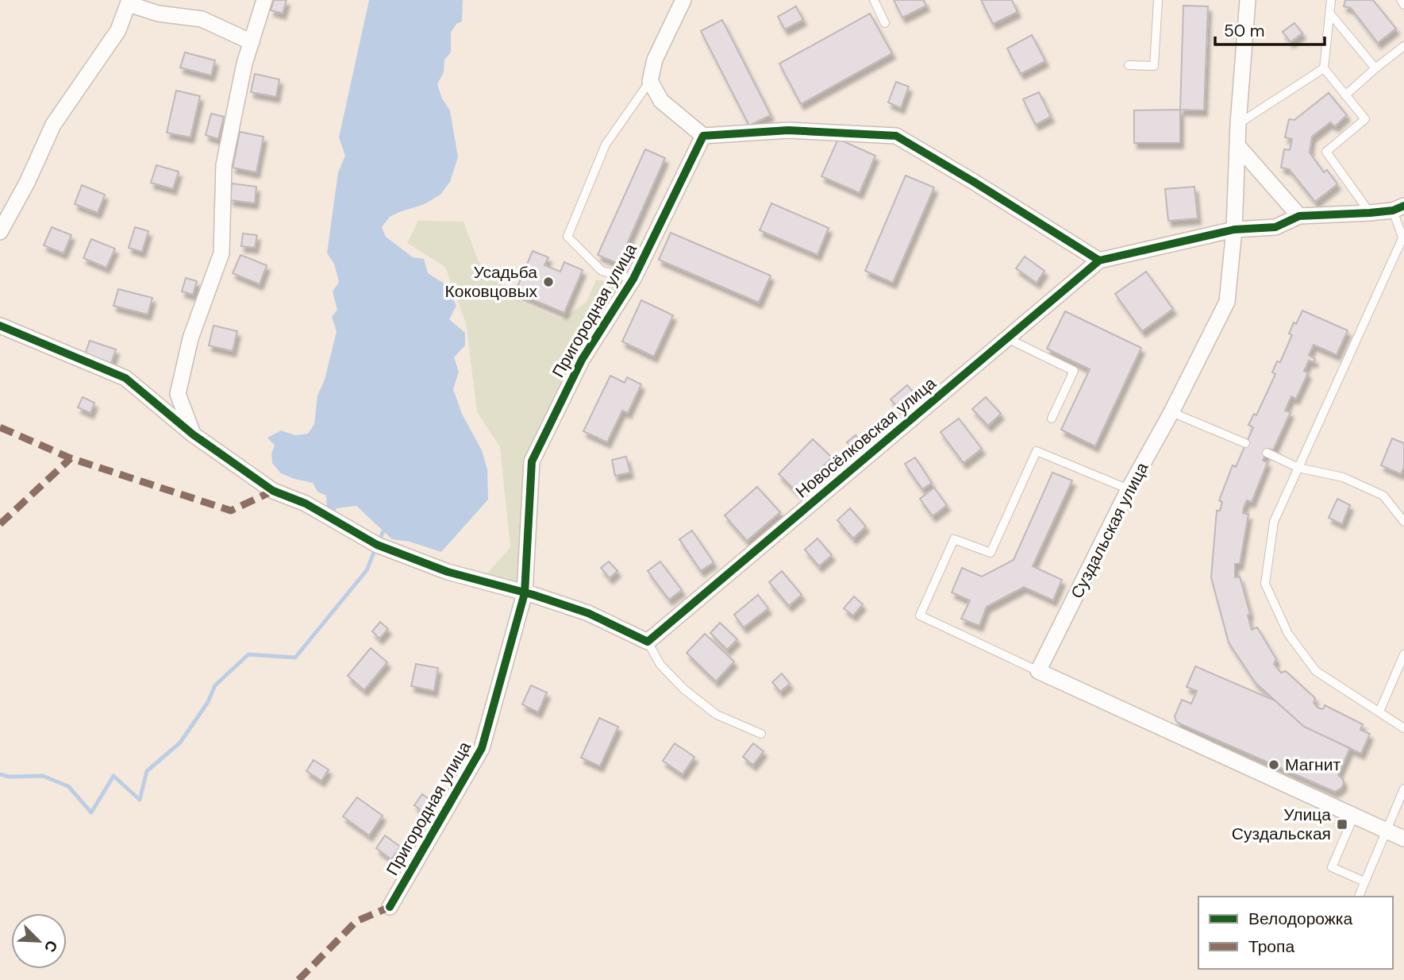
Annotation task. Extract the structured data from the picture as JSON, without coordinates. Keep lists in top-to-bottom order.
{
  "streets": {
    "street": ["Пригородная улица", "Новосёлковская улица", "Суздальская улица"]
  },
  "crossings": [
    ["Новосёлковская улица", "Суздальская улица"]
  ],
  "places": {
    "other": ["Усадьба Коковцовых", "Магнит"],
    "transit": ["Улица Суздальская"]
  },
  "legend": ["Велодорожка", "Тропа"],
  "scale_bar": "50 m",
  "north": "bottom right"
}
